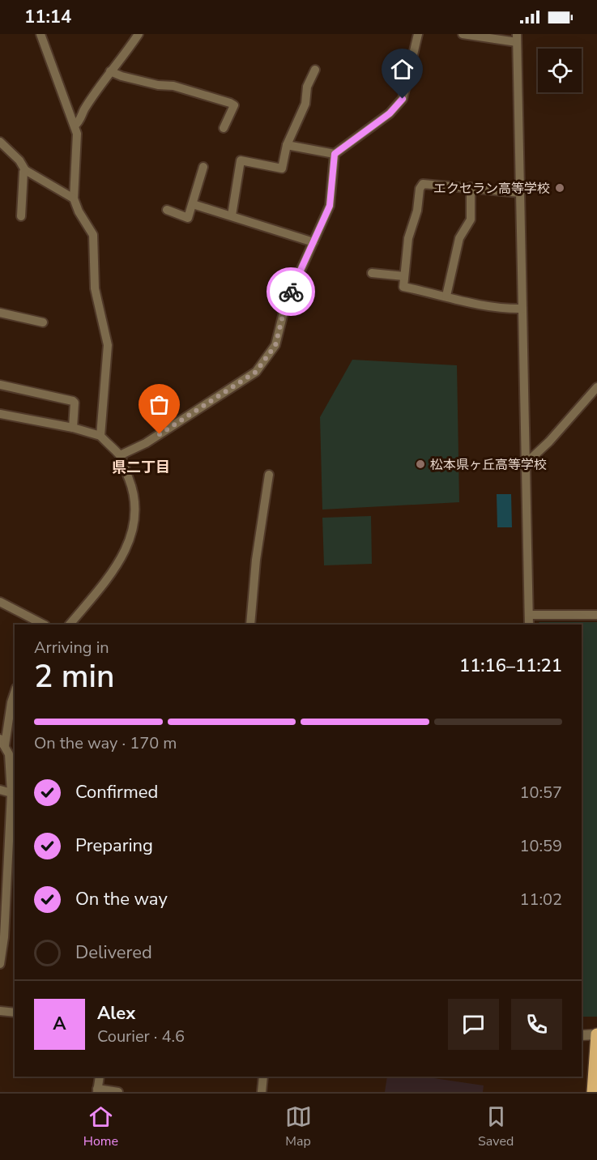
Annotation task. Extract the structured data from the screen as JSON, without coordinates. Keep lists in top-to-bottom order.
{
  "districts": ["県二丁目"],
  "places": ["エクセラン高等学校", "松本県ヶ丘高等学校"],
  "page": {
    "status": "11:14",
    "heading": ["2 min", "Arriving in", "11:16–11:21"],
    "panel": ["Alex", "Courier · 4.6"],
    "bar": "On the way · 170 m",
    "list": [
      ["Confirmed", "10:57"],
      ["Preparing", "10:59"],
      ["On the way", "11:02"],
      "Delivered"
    ],
    "round": "A",
    "tabs": ["Home", "Map", "Saved"]
  }
}
